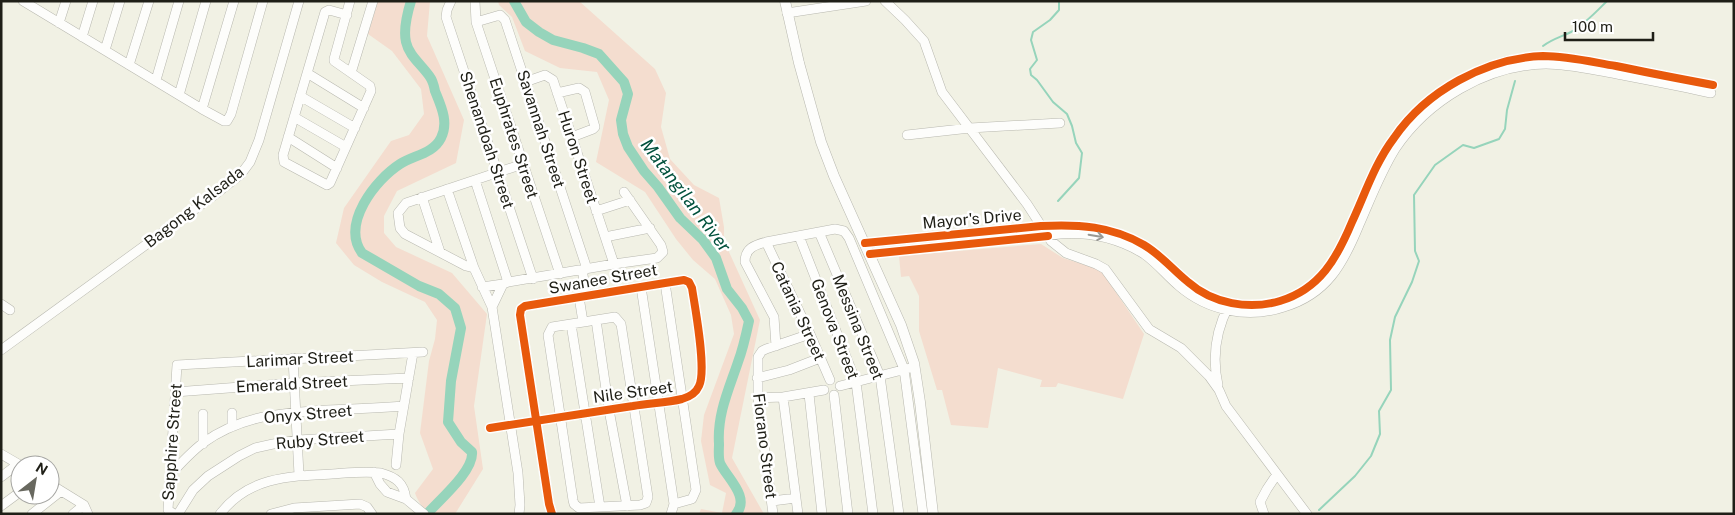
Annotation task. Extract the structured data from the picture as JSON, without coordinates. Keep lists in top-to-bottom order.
{
  "streets": {
    "street": [
      "Savannah Street",
      "Euphrates Street",
      "Shenandoah Street",
      "Huron Street",
      "Bagong Kalsada",
      "Mayor's Drive",
      "Swanee Street",
      "Catania Street",
      "Messina Street",
      "Genova Street",
      "Larimar Street",
      "Emerald Street",
      "Nile Street",
      "Onyx Street",
      "Ruby Street",
      "Sapphire Street",
      "Fiorano Street"
    ]
  },
  "crossings": [
    ["Savannah Street", "Euphrates Street"],
    ["Savannah Street", "Huron Street"],
    ["Savannah Street", "Swanee Street"],
    ["Swanee Street", "Nile Street"],
    ["Larimar Street", "Sapphire Street"],
    ["Emerald Street", "Sapphire Street"],
    ["Onyx Street", "Sapphire Street"],
    ["Ruby Street", "Sapphire Street"]
  ],
  "water": ["Matangilan River"],
  "scale_bar": "100 m",
  "north": "top right"
}
